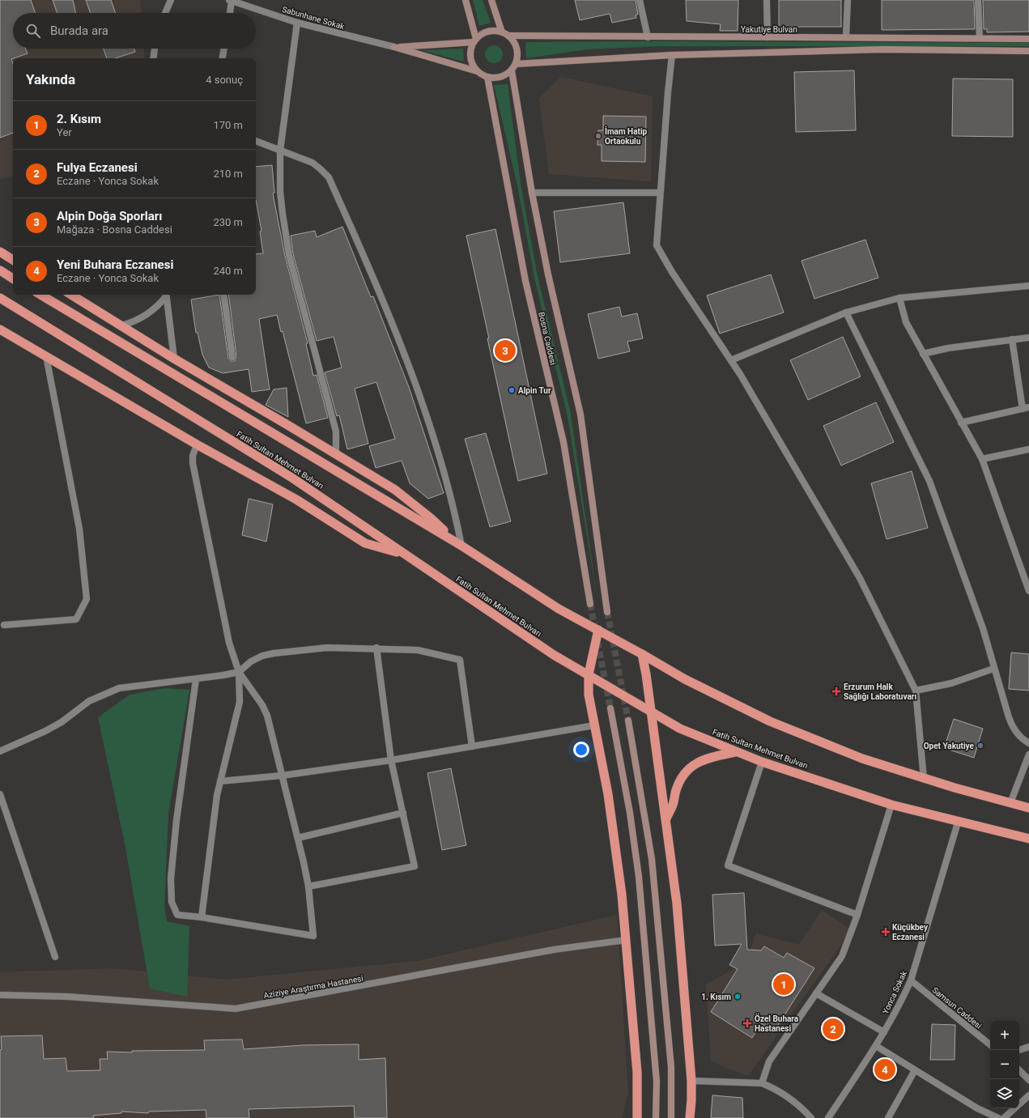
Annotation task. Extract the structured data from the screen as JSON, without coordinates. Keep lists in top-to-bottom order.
{
  "streets": {
    "highway": ["Fatih Sultan Mehmet Bulvarı"],
    "main road": ["Yakutiye Bulvarı", "Bosna Caddesi"],
    "street": [
      "Sabunhane Sokak",
      "Aziziye Araştırma Hastanesi",
      "Yonca Sokak",
      "Samsun Caddesi"
    ]
  },
  "crossings": [
    ["Yakutiye Bulvarı", "Bosna Caddesi"],
    ["Fatih Sultan Mehmet Bulvarı", "Yonca Sokak"],
    ["Yonca Sokak", "Samsun Caddesi"]
  ],
  "places": {
    "other": [
      "İmam Hatip Ortaokulu",
      "Alpin Tur",
      "Opet Yakutiye",
      "1. Kısım"
    ],
    "health": ["Erzurum Halk Sağlığı Laboratuvarı", "Küçükbey Eczanesi", "Özel Buhara Hastanesi"]
  },
  "page": {
    "search": "Burada ara",
    "heading": ["Yakında", "4 sonuç"],
    "list": [
      {
        "mark": "1",
        "name": "2. Kısım",
        "note": "Yer",
        "value": "170 m"
      },
      {
        "mark": "2",
        "name": "Fulya Eczanesi",
        "note": "Eczane · Yonca Sokak",
        "value": "210 m"
      },
      {
        "mark": "3",
        "name": "Alpin Doğa Sporları",
        "note": "Mağaza · Bosna Caddesi",
        "value": "230 m"
      },
      {
        "mark": "4",
        "name": "Yeni Buhara Eczanesi",
        "note": "Eczane · Yonca Sokak",
        "value": "240 m"
      }
    ],
    "pins": [
      "3",
      "1",
      "2",
      "4"
    ],
    "map_buttons": ["+", "−"]
  }
}
